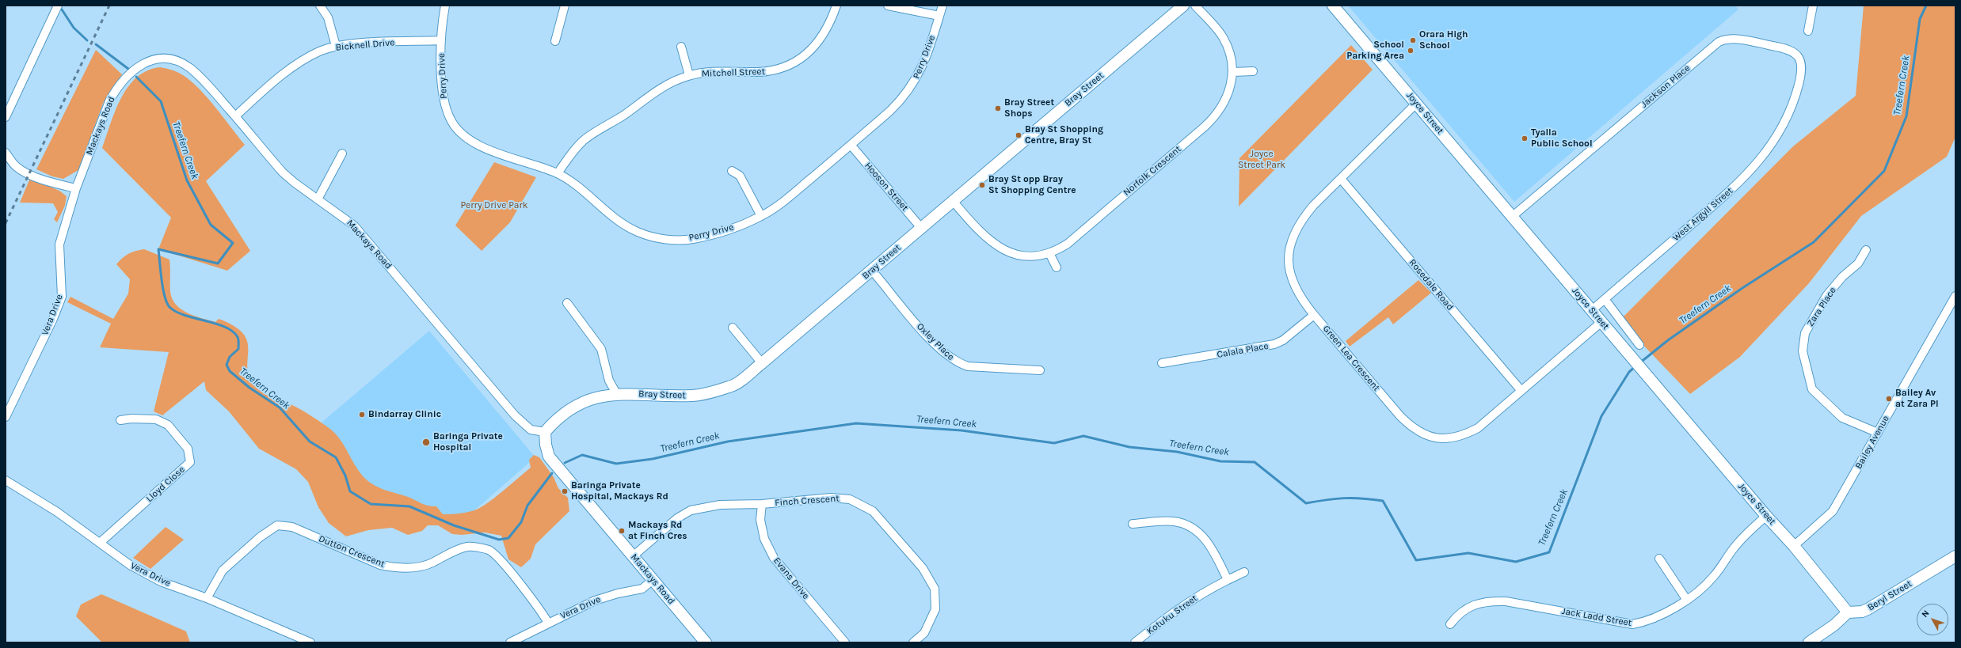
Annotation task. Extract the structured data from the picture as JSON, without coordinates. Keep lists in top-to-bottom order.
{
  "streets": {
    "street": [
      "Bicknell Drive",
      "Perry Drive",
      "Mitchell Street",
      "Jackson Place",
      "Bray Street",
      "Joyce Street",
      "Mackays Road",
      "Norfolk Crescent",
      "Hooson Street",
      "West Argyll Street",
      "Rosedale Road",
      "Zara Place",
      "Vera Drive",
      "Oxley Place",
      "Calala Place",
      "Green Lea Crescent",
      "Bailey Avenue",
      "Lloyd Close",
      "Finch Crescent",
      "Dutton Crescent",
      "Evans Drive",
      "Beryl Street",
      "Kotuku Street",
      "Jack Ladd Street"
    ]
  },
  "crossings": [
    ["Bicknell Drive", "Perry Drive"],
    ["Bicknell Drive", "Mackays Road"],
    ["Perry Drive", "Mitchell Street"],
    ["Perry Drive", "Hooson Street"],
    ["Jackson Place", "Joyce Street"],
    ["Jackson Place", "West Argyll Street"],
    ["Bray Street", "Mackays Road"],
    ["Bray Street", "Norfolk Crescent"],
    ["Bray Street", "Hooson Street"],
    ["Bray Street", "Oxley Place"],
    ["Joyce Street", "West Argyll Street"],
    ["Joyce Street", "Green Lea Crescent"],
    ["Joyce Street", "Bailey Avenue"],
    ["Joyce Street", "Beryl Street"],
    ["Joyce Street", "Jack Ladd Street"],
    ["Mackays Road", "Vera Drive"],
    ["Mackays Road", "Finch Crescent"],
    ["Rosedale Road", "Green Lea Crescent"],
    ["Zara Place", "Bailey Avenue"],
    ["Vera Drive", "Lloyd Close"],
    ["Vera Drive", "Dutton Crescent"],
    ["Calala Place", "Green Lea Crescent"],
    ["Finch Crescent", "Evans Drive"]
  ],
  "water": ["Treefern Creek"],
  "parks": ["Joyce Street Park", "Perry Drive Park"],
  "places": [
    "Orara High School",
    "School Parking Area",
    "Bray Street Shops",
    "Bray St Shopping Centre, Bray St",
    "Tyalla Public School",
    "Bray St opp Bray St Shopping Centre",
    "Bailey Av at Zara Pl",
    "Bindarray Clinic",
    "Baringa Private Hospital",
    "Baringa Private Hospital, Mackays Rd",
    "Mackays Rd at Finch Cres"
  ],
  "north": "top left"
}
